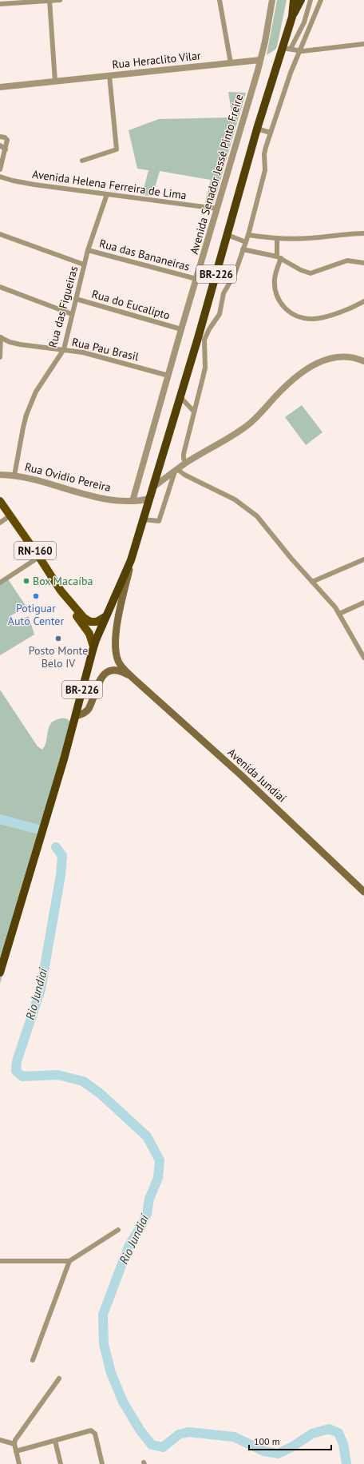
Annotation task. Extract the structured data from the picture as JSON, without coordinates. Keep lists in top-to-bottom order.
{
  "streets": {
    "highway": ["BR-226"],
    "main road": ["RN-160", "Avenida Jundiaí"],
    "street": [
      "Rua Heraclito Vilar",
      "Avenida Senador Jessé Pinto Freire",
      "Avenida Helena Ferreira de Lima",
      "Rua das Bananeiras",
      "Rua do Eucalipto",
      "Rua das Figueiras",
      "Rua Pau Brasil",
      "Rua Ovidio Pereira"
    ]
  },
  "crossings": [
    ["Rua Heraclito Vilar", "Avenida Senador Jessé Pinto Freire"],
    ["Avenida Senador Jessé Pinto Freire", "Avenida Helena Ferreira de Lima"],
    ["Avenida Senador Jessé Pinto Freire", "Rua das Bananeiras"],
    ["Avenida Senador Jessé Pinto Freire", "Rua do Eucalipto"],
    ["Avenida Senador Jessé Pinto Freire", "Rua Pau Brasil"],
    ["Avenida Senador Jessé Pinto Freire", "Rua Ovidio Pereira"],
    ["Avenida Helena Ferreira de Lima", "Rua das Figueiras"],
    ["Rua das Bananeiras", "Rua das Figueiras"],
    ["BR-226", "Rua Ovidio Pereira"],
    ["BR-226", "RN-160"],
    ["BR-226", "Avenida Jundiaí"],
    ["Rua do Eucalipto", "Rua das Figueiras"],
    ["Rua das Figueiras", "Rua Pau Brasil"],
    ["Rua das Figueiras", "Rua Ovidio Pereira"]
  ],
  "water": ["Rio Jundiaí"],
  "places": ["Box Macaíba", "Potiguar Auto Center", "Posto Monte Belo IV"],
  "scale_bar": "100 m"
}
